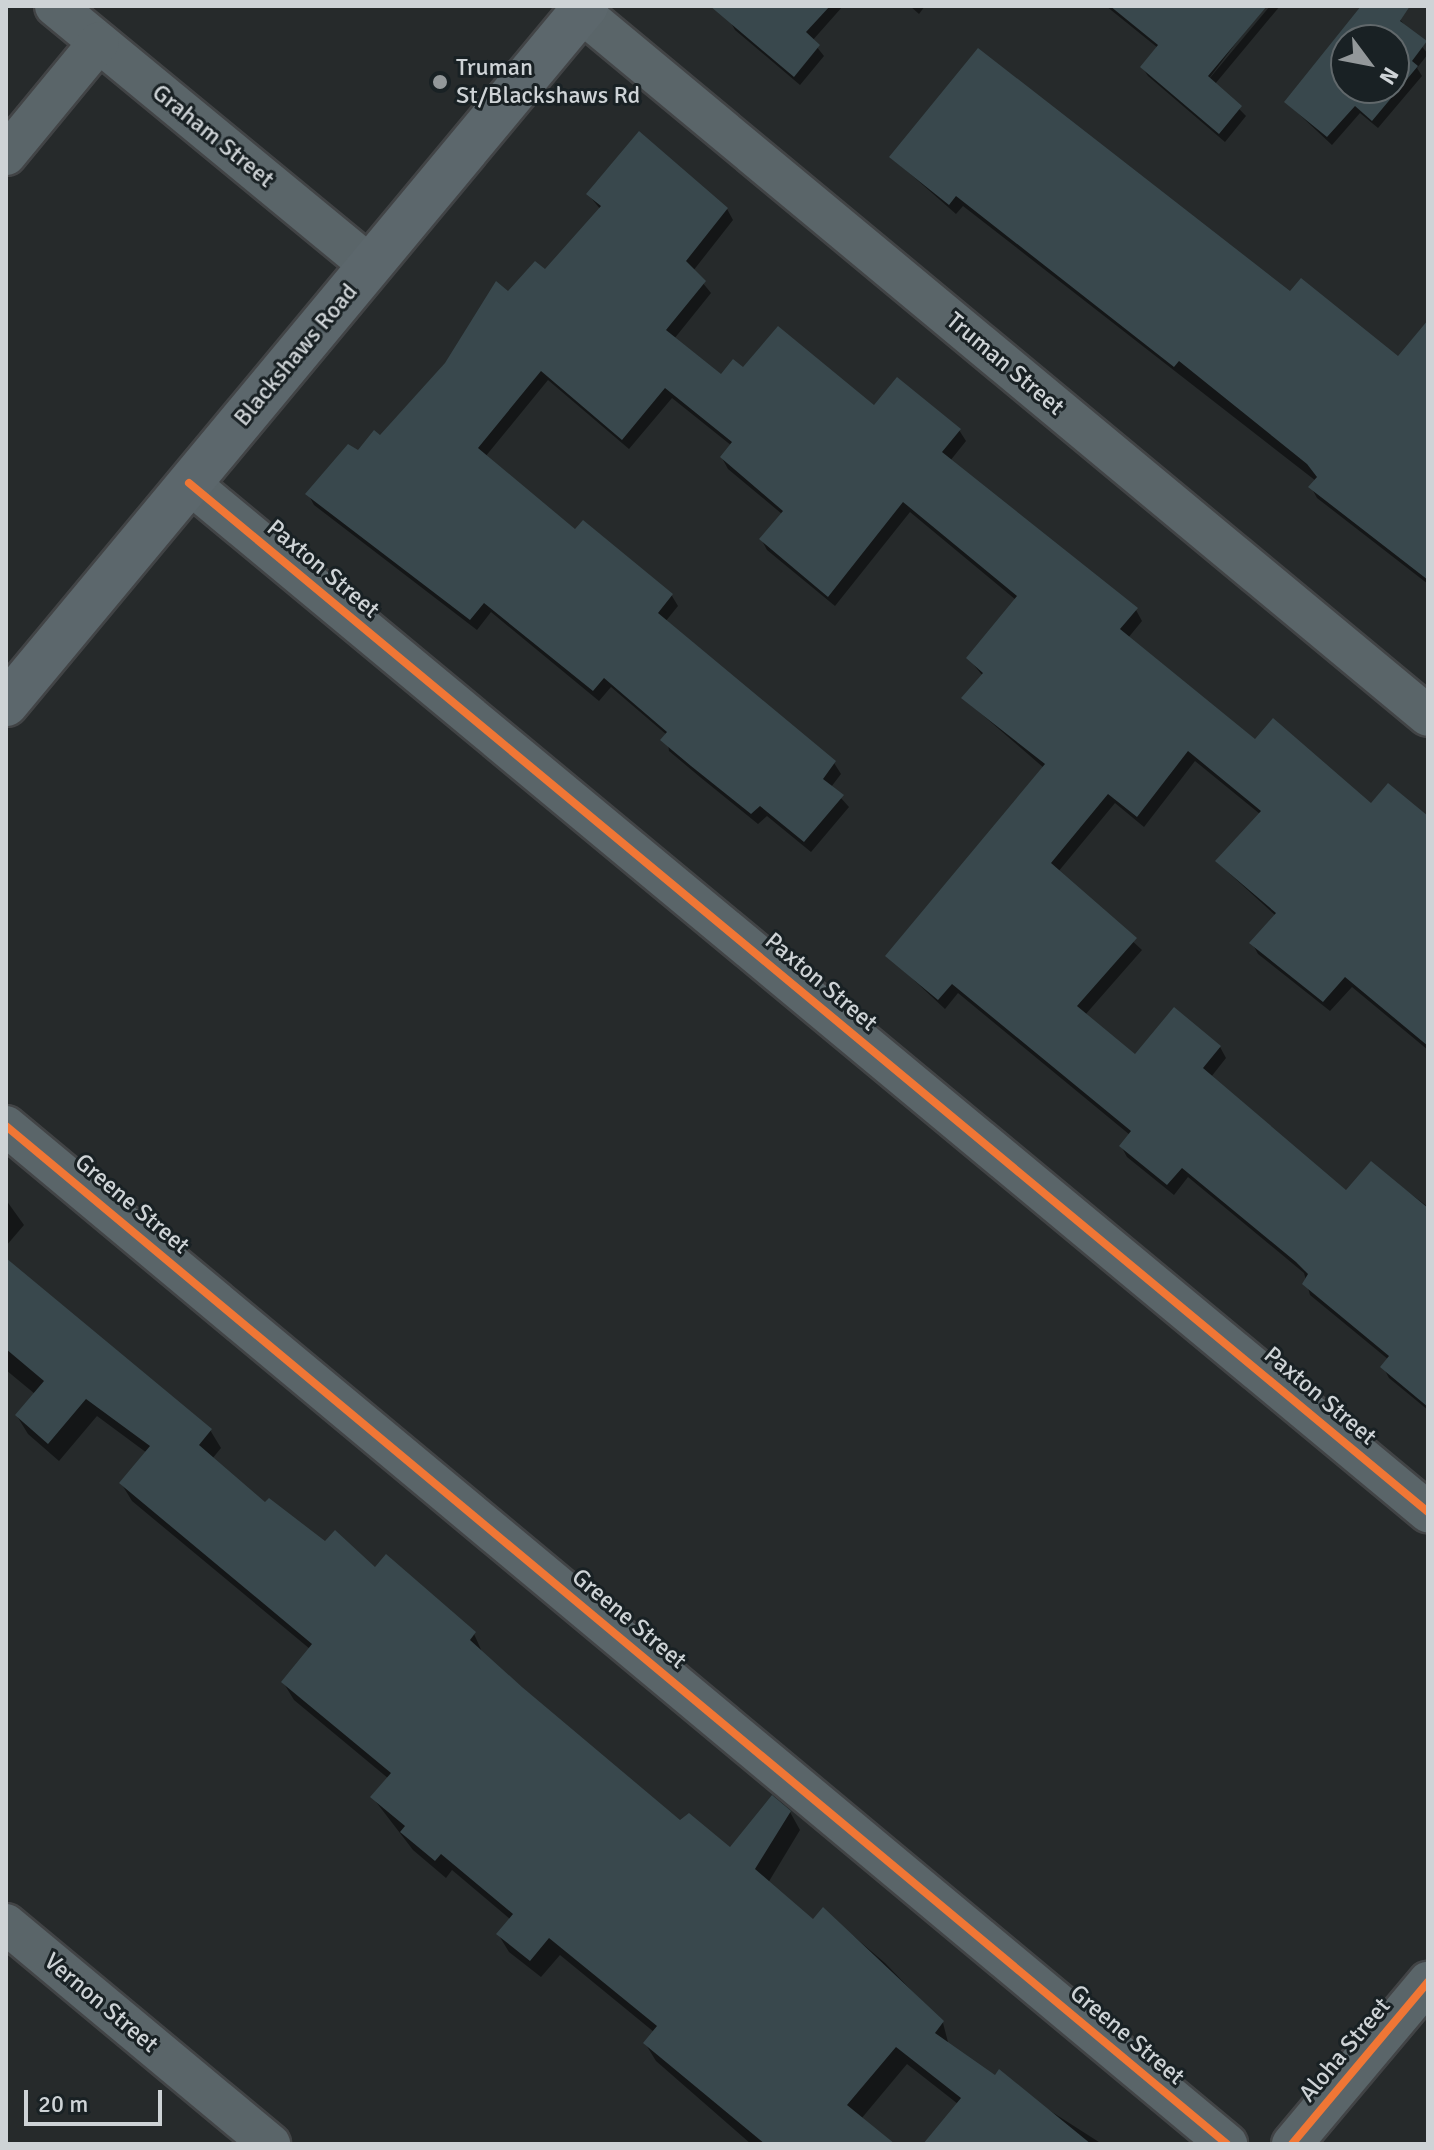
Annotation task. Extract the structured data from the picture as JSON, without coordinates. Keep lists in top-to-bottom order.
{
  "streets": {
    "main road": ["Blackshaws Road"],
    "street": [
      "Graham Street",
      "Truman Street",
      "Paxton Street",
      "Greene Street",
      "Vernon Street",
      "Aloha Street"
    ]
  },
  "crossings": [
    ["Graham Street", "Blackshaws Road"],
    ["Blackshaws Road", "Truman Street"],
    ["Blackshaws Road", "Paxton Street"]
  ],
  "places": ["Truman St/Blackshaws Rd"],
  "scale_bar": "20 m",
  "north": "bottom right"
}
